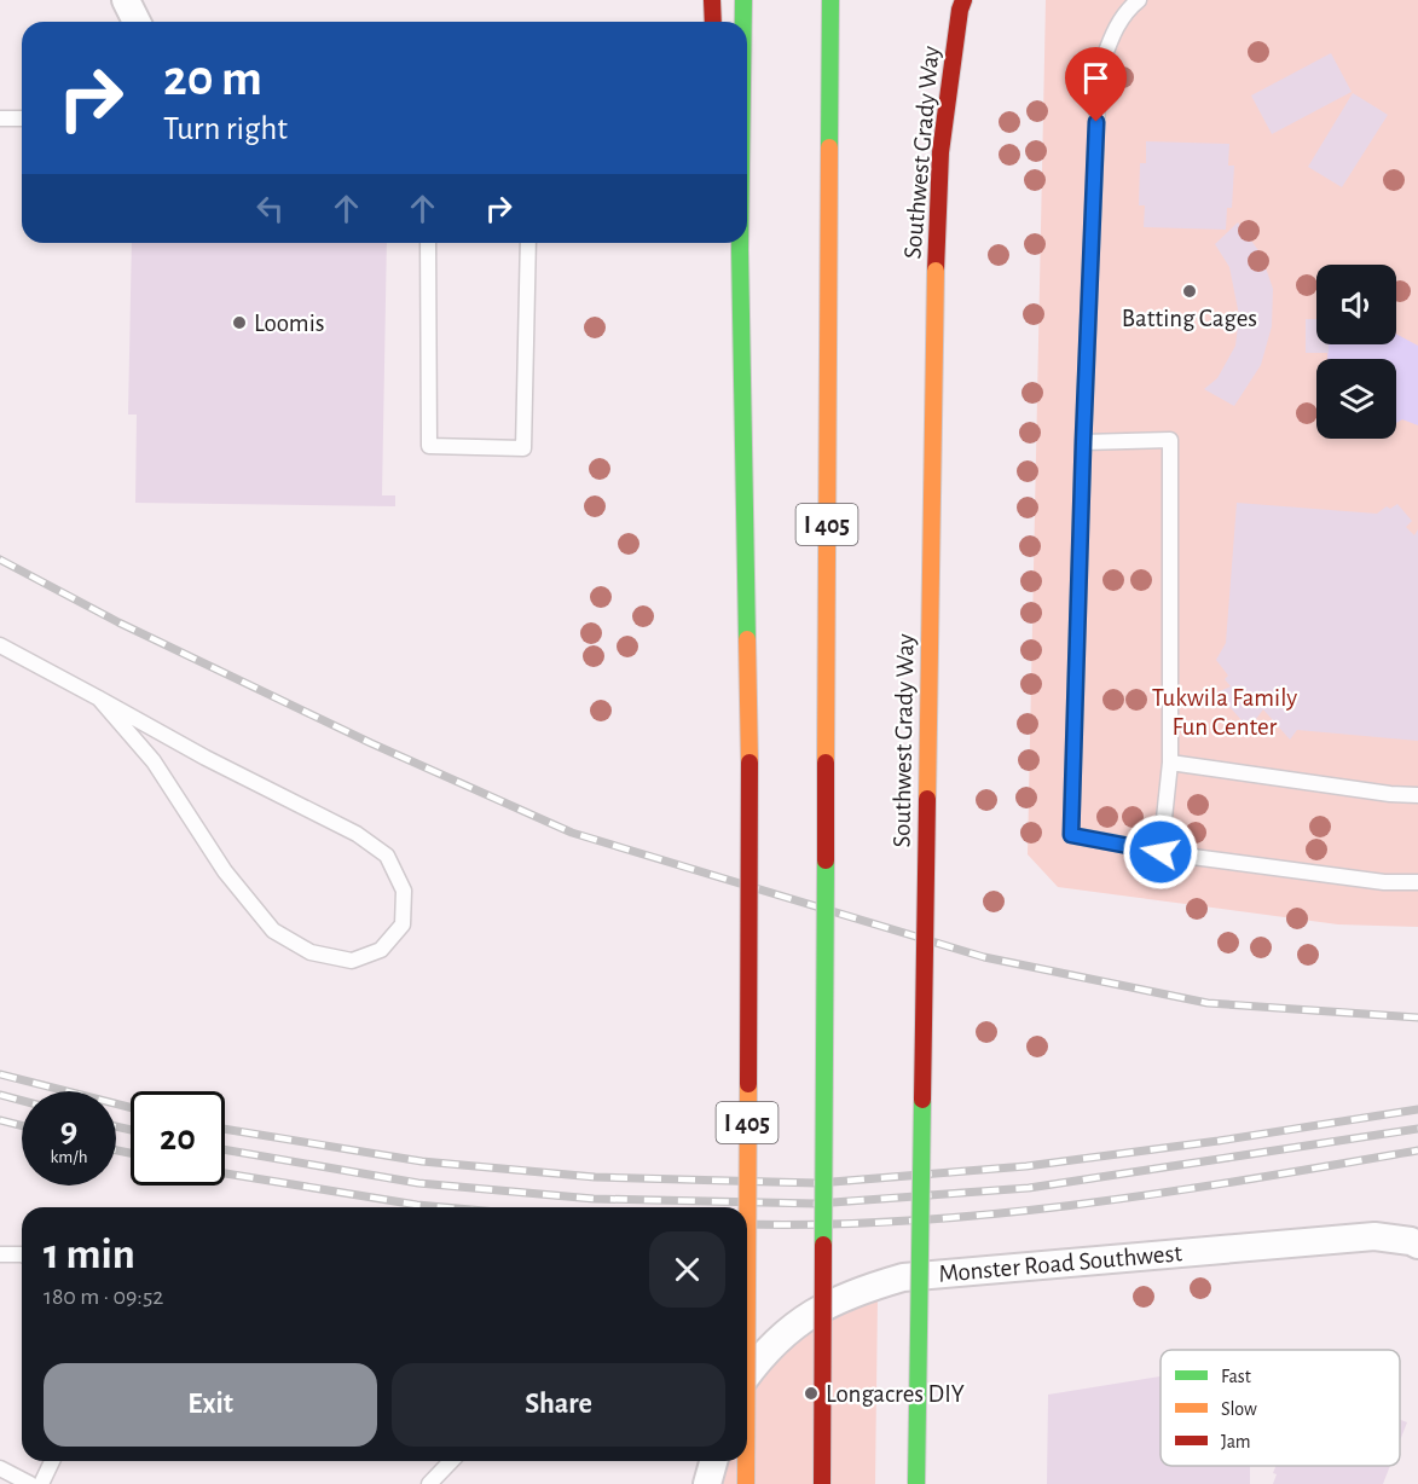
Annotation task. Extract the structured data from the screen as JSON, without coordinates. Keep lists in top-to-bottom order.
{
  "streets": {
    "main road": ["Southwest Grady Way", "I 405"],
    "street": ["Monster Road Southwest"]
  },
  "parks": ["Tukwila Family Fun Center"],
  "places": ["Batting Cages", "Loomis", "Longacres DIY"],
  "legend": ["Fast", "Slow", "Jam"],
  "page": {
    "turn": ["20 m", "Turn right"],
    "speed": "9 km/h",
    "limit": "20",
    "heading": ["1 min", "180 m · 09:52"],
    "buttons": ["Exit", "Share"]
  }
}
